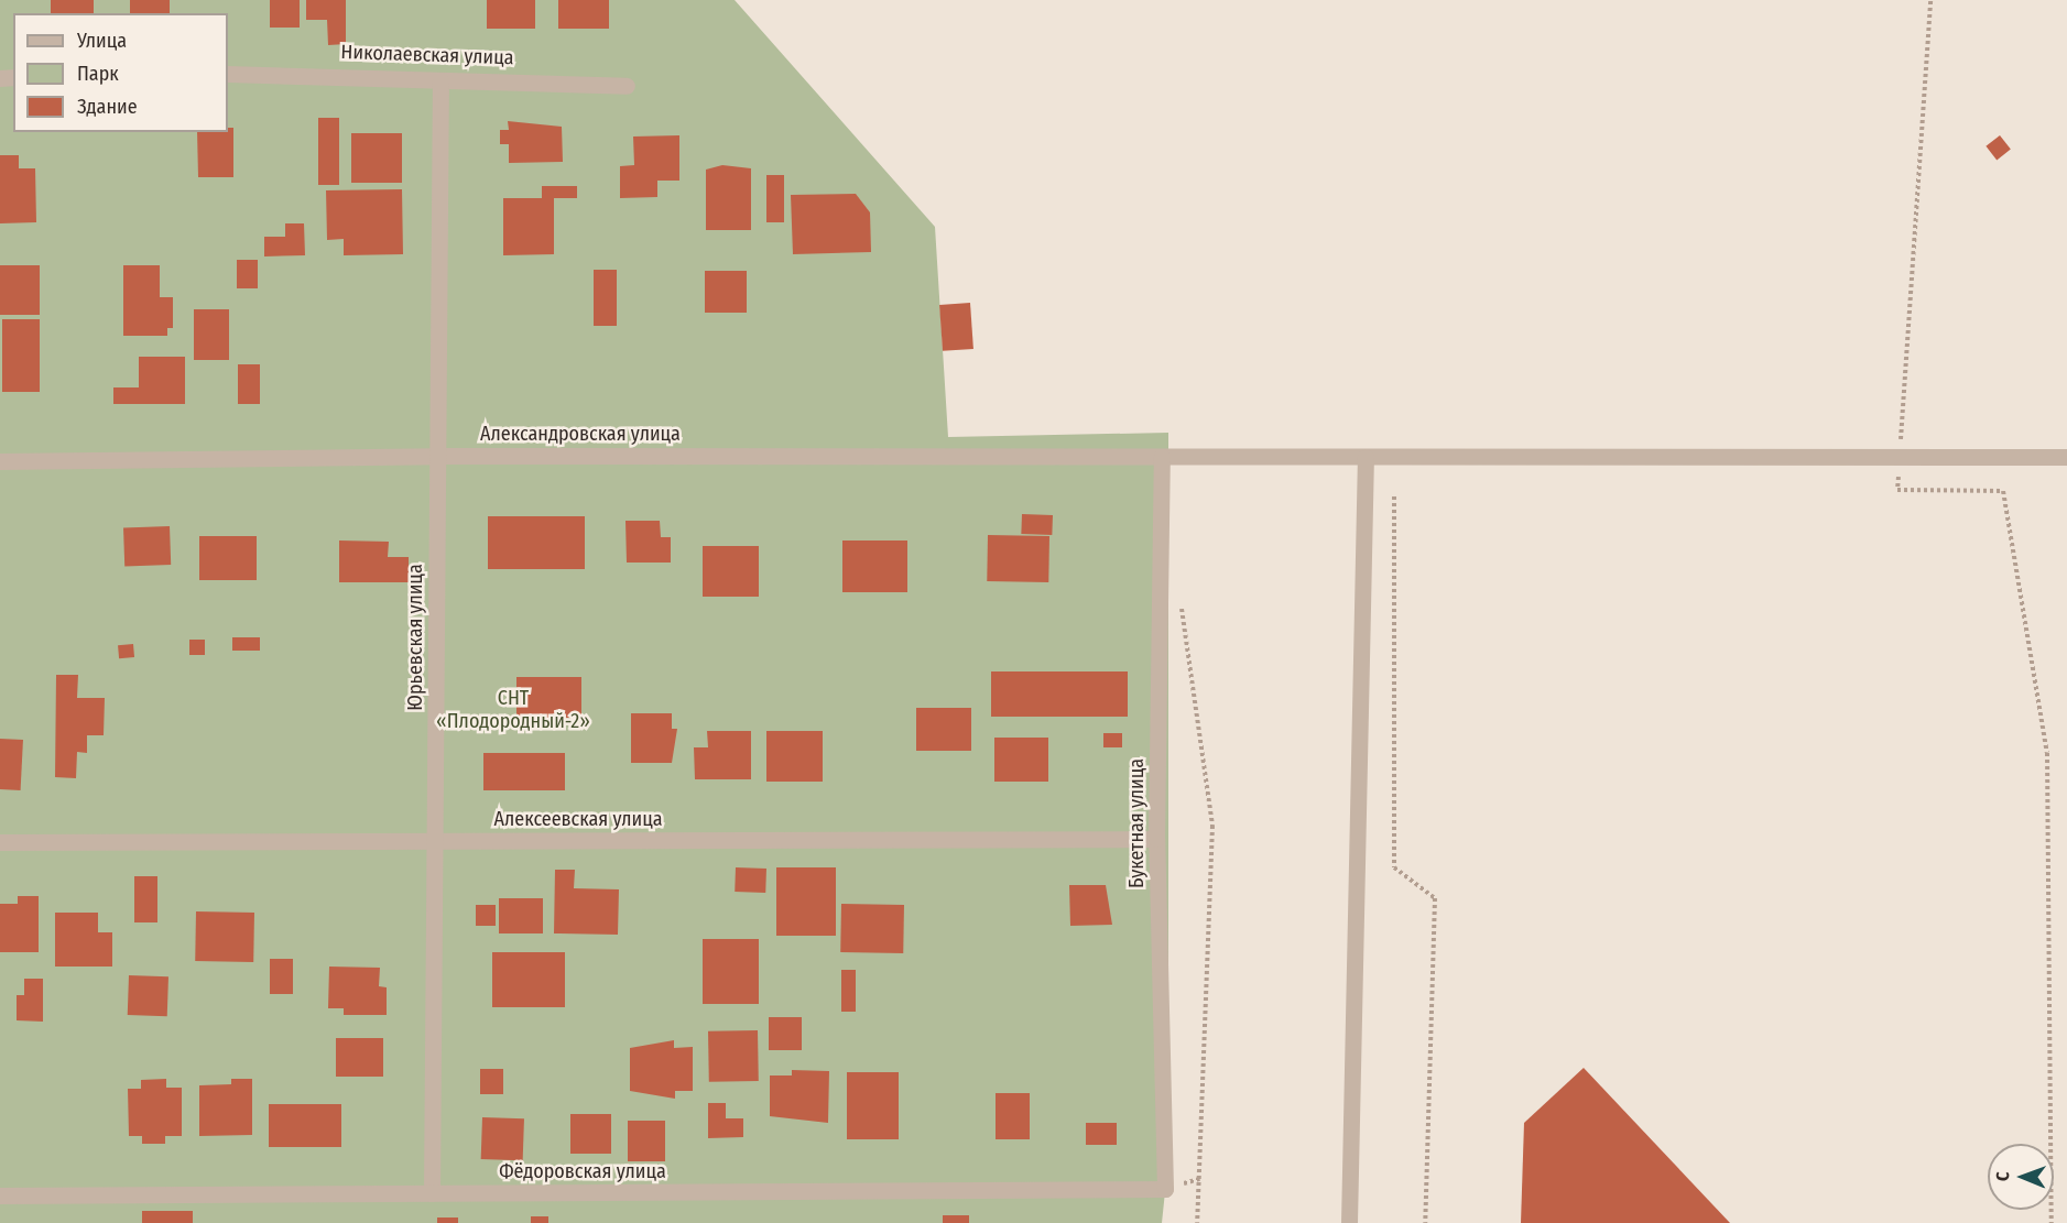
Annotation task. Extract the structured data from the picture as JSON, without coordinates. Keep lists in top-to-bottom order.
{
  "streets": {
    "street": [
      "Николаевская улица",
      "Александровская улица",
      "Юрьевская улица",
      "Алексеевская улица",
      "Букетная улица",
      "Фёдоровская улица"
    ]
  },
  "crossings": [
    ["Николаевская улица", "Юрьевская улица"],
    ["Александровская улица", "Юрьевская улица"],
    ["Александровская улица", "Букетная улица"],
    ["Юрьевская улица", "Алексеевская улица"],
    ["Юрьевская улица", "Фёдоровская улица"],
    ["Алексеевская улица", "Букетная улица"],
    ["Букетная улица", "Фёдоровская улица"]
  ],
  "parks": ["СНТ «Плодородный-2»"],
  "legend": ["Улица", "Парк", "Здание"],
  "north": "left"
}
